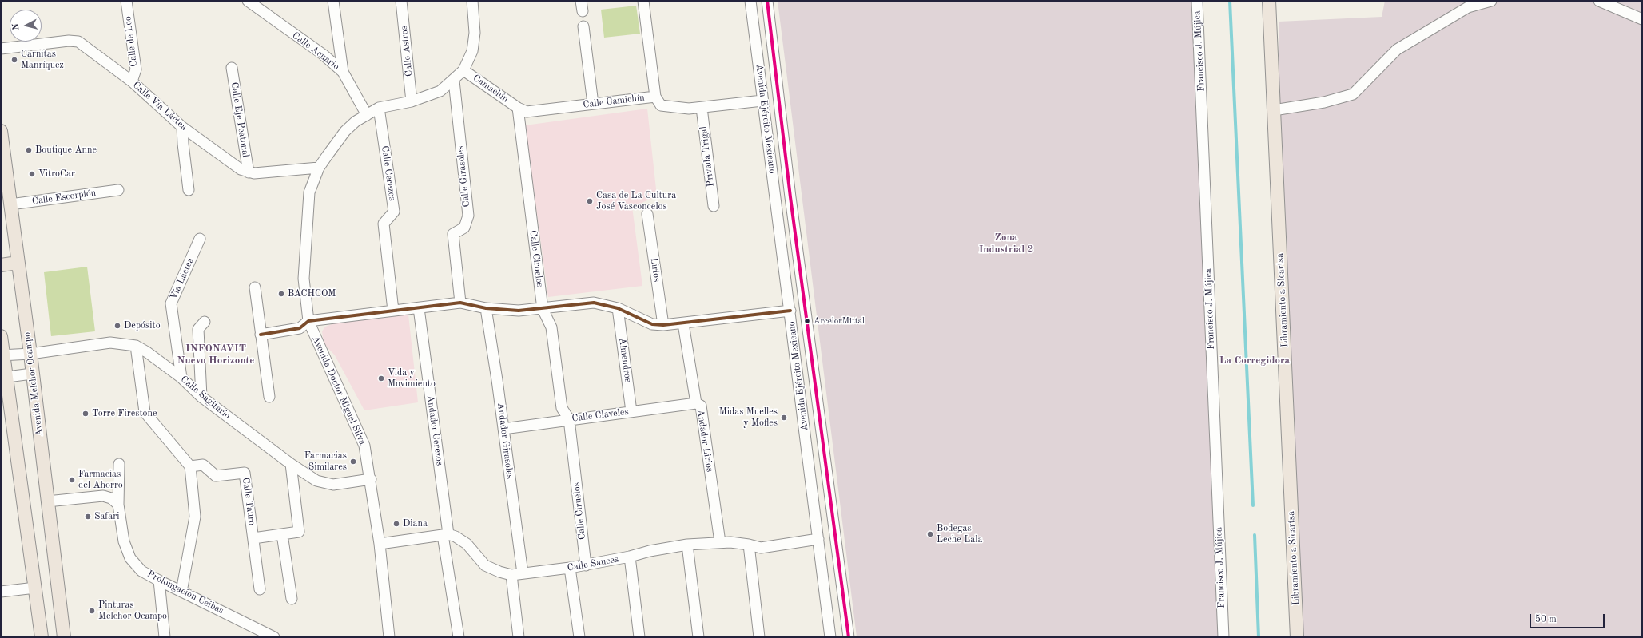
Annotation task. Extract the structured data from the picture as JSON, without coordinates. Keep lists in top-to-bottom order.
{
  "streets": {
    "main road": ["Libramiento a Sicartsa", "Avenida Melchor Ocampo"],
    "street": [
      "Calle de Leo",
      "Calle Acuario",
      "Calle Astros",
      "Francisco J. Mújica",
      "Camachín",
      "Calle Camichín",
      "Calle Vía Láctea",
      "Avenida Ejército Mexicano",
      "Calle Eje Peatonal",
      "Privada Trigal",
      "Calle Cerezos",
      "Calle Girasoles",
      "Calle Escorpión",
      "Calle Ciruelos",
      "Lirios",
      "Vía Láctea",
      "Almendros",
      "Avenida Doctor Miguel Silva",
      "Calle Sagitario",
      "Calle Claveles",
      "Andador Cerezos",
      "Andador Girasoles",
      "Andador Lirios",
      "Calle Tauro",
      "Calle Sauces",
      "Prolongación Ceibas"
    ]
  },
  "crossings": [
    ["Calle de Leo", "Calle Vía Láctea"],
    ["Calle Acuario", "Avenida Doctor Miguel Silva"],
    ["Calle Astros", "Avenida Doctor Miguel Silva"],
    ["Camachín", "Calle Camichín"],
    ["Camachín", "Calle Ciruelos"],
    ["Camachín", "Avenida Doctor Miguel Silva"],
    ["Calle Camichín", "Avenida Ejército Mexicano"],
    ["Calle Camichín", "Privada Trigal"],
    ["Calle Camichín", "Calle Ciruelos"],
    ["Calle Vía Láctea", "Calle Eje Peatonal"],
    ["Calle Vía Láctea", "Avenida Doctor Miguel Silva"],
    ["Avenida Ejército Mexicano", "Calle Sauces"],
    ["Calle Cerezos", "Avenida Doctor Miguel Silva"],
    ["Calle Girasoles", "Avenida Doctor Miguel Silva"],
    ["Calle Escorpión", "Avenida Melchor Ocampo"],
    ["Calle Ciruelos", "Calle Claveles"],
    ["Calle Ciruelos", "Calle Sauces"],
    ["Vía Láctea", "Calle Sagitario"],
    ["Almendros", "Calle Claveles"],
    ["Avenida Melchor Ocampo", "Calle Sagitario"],
    ["Avenida Doctor Miguel Silva", "Calle Sagitario"],
    ["Calle Claveles", "Andador Girasoles"],
    ["Calle Claveles", "Andador Lirios"],
    ["Andador Cerezos", "Calle Sauces"],
    ["Andador Girasoles", "Calle Sauces"],
    ["Andador Lirios", "Calle Sauces"]
  ],
  "districts": ["Zona Industrial 2", "INFONAVIT Nuevo Horizonte", "La Corregidora"],
  "places": [
    "Carnitas Manríquez",
    "Boutique Anne",
    "VitroCar",
    "Casa de La Cultura José Vasconcelos",
    "BACHCOM",
    "ArcelorMittal",
    "Depósito",
    "Vida y Movimiento",
    "Torre Firestone",
    "Midas Muelles y Mofles",
    "Farmacias Similares",
    "Farmacias del Ahorro",
    "Safari",
    "Diana",
    "Bodegas Leche Lala",
    "Pinturas Melchor Ocampo"
  ],
  "scale_bar": "50 m",
  "north": "left"
}
